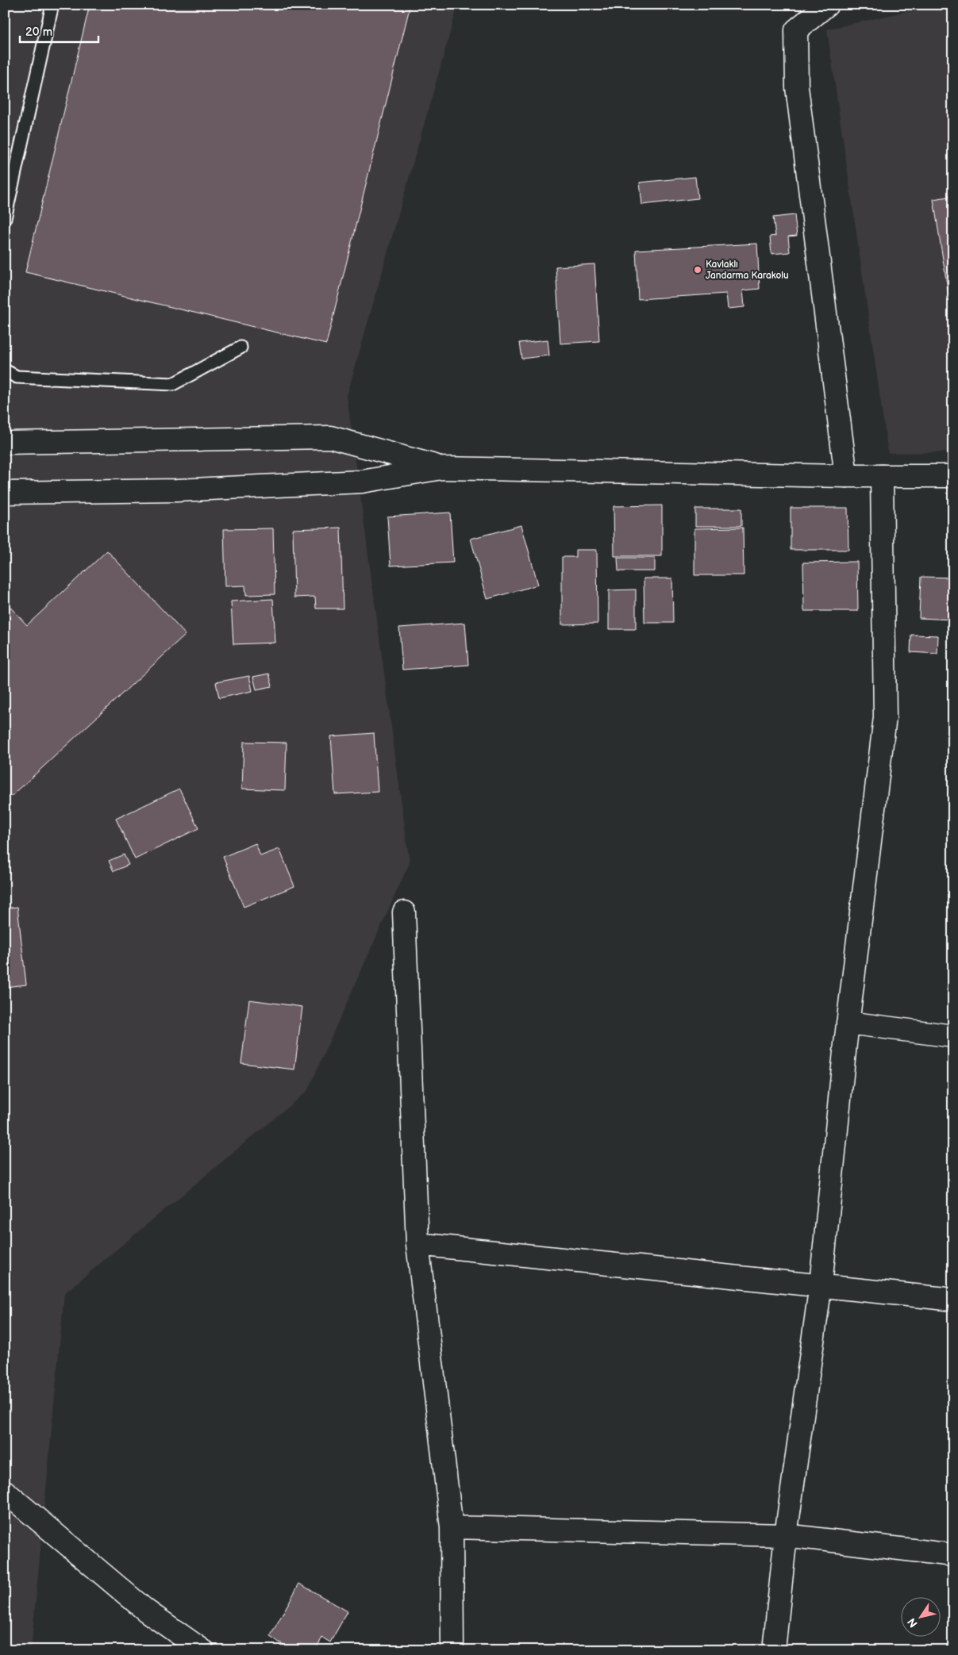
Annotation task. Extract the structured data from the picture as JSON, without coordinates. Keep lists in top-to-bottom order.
{
  "places": ["Kavlaklı Jandarma Karakolu"],
  "scale_bar": "20 m",
  "north": "bottom left"
}
